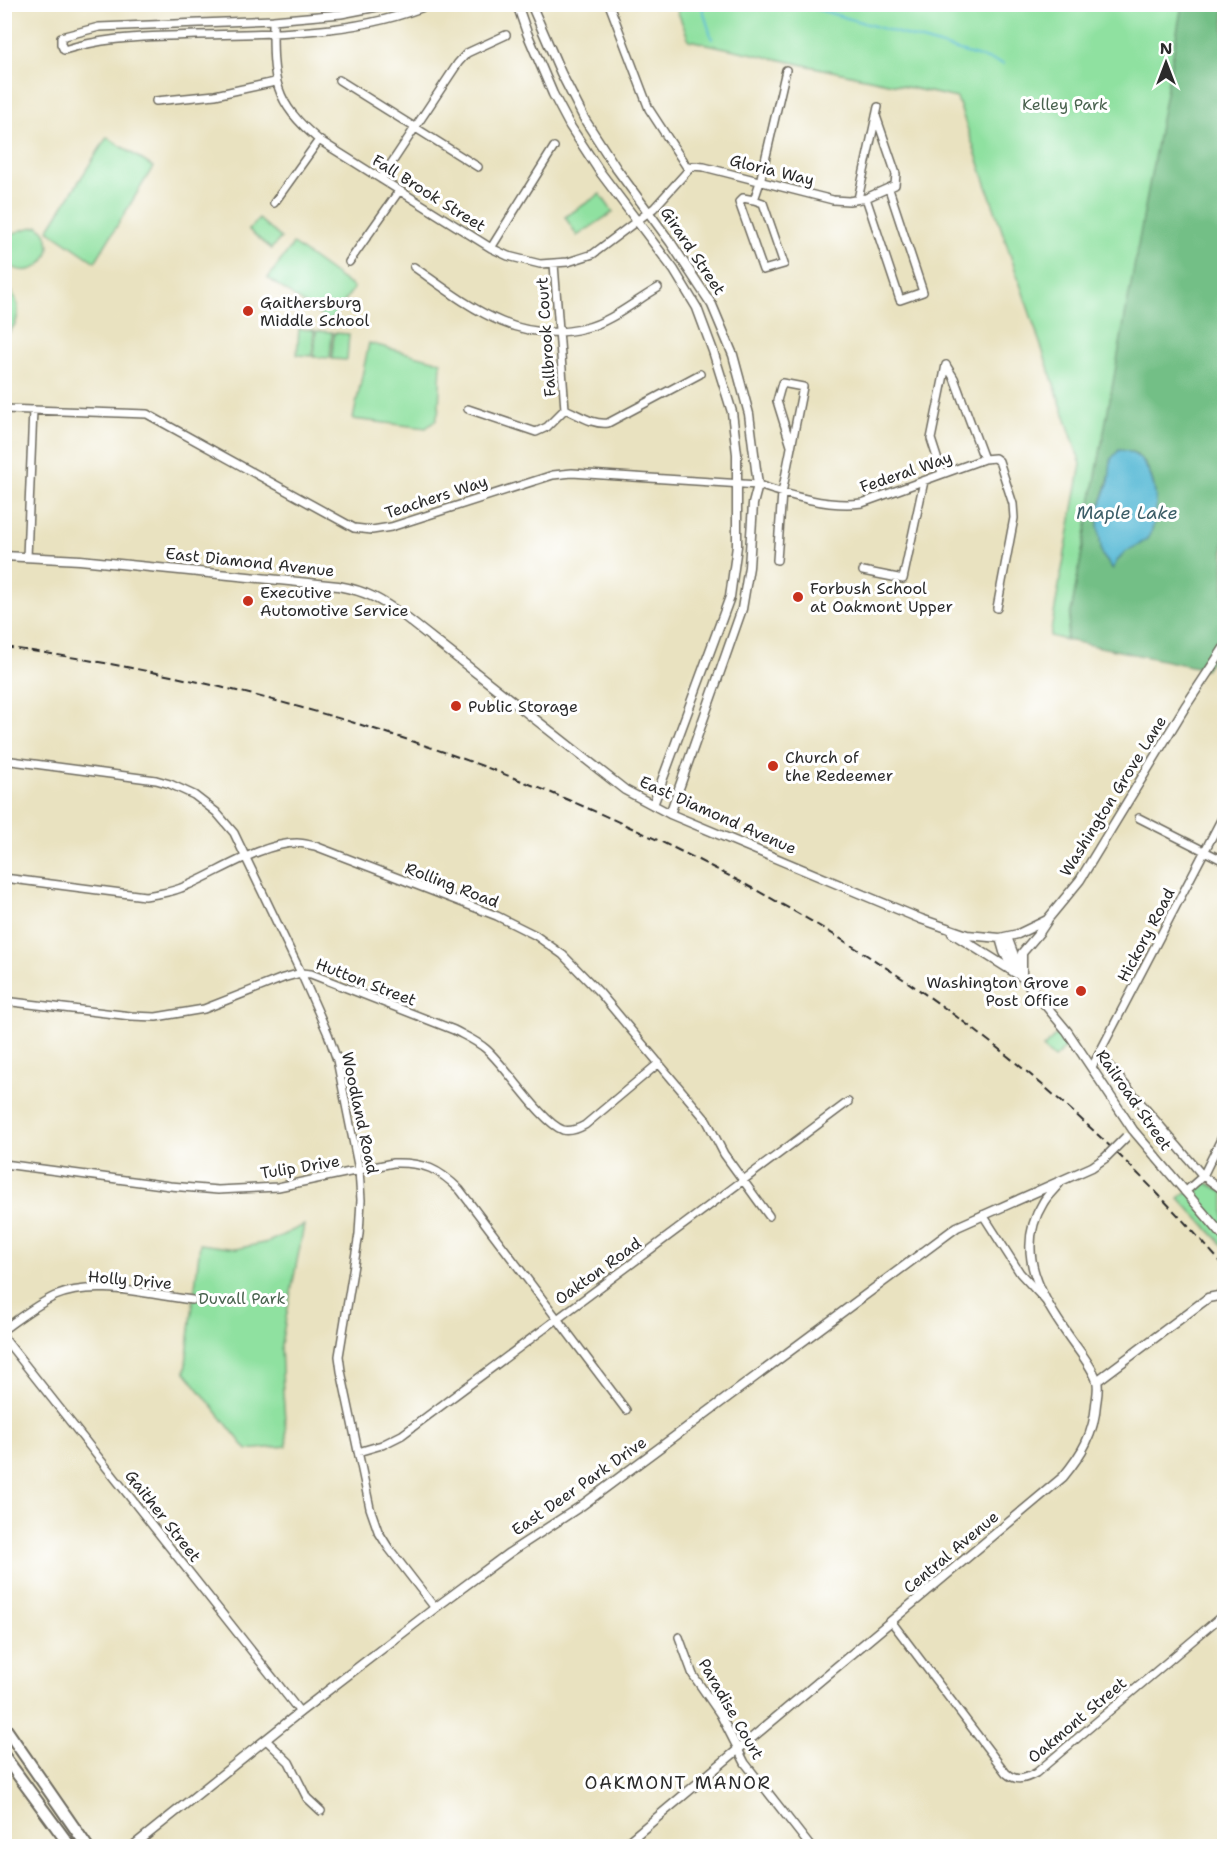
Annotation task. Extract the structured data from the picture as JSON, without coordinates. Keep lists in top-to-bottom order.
{
  "streets": {
    "street": [
      "Gloria Way",
      "Fall Brook Street",
      "Girard Street",
      "Fallbrook Court",
      "Federal Way",
      "Teachers Way",
      "East Diamond Avenue",
      "Washington Grove Lane",
      "Rolling Road",
      "Hickory Road",
      "Hutton Street",
      "Railroad Street",
      "Woodland Road",
      "Tulip Drive",
      "Oakton Road",
      "Holly Drive",
      "East Deer Park Drive",
      "Gaither Street",
      "Central Avenue",
      "Paradise Court",
      "Oakmont Street"
    ]
  },
  "crossings": [
    ["Fall Brook Street", "Girard Street"],
    ["Fall Brook Street", "Fallbrook Court"],
    ["Girard Street", "Federal Way"],
    ["Girard Street", "Teachers Way"],
    ["Girard Street", "East Diamond Avenue"],
    ["Federal Way", "Teachers Way"],
    ["East Diamond Avenue", "Washington Grove Lane"],
    ["East Diamond Avenue", "Railroad Street"],
    ["Washington Grove Lane", "Railroad Street"],
    ["Rolling Road", "Hutton Street"],
    ["Rolling Road", "Woodland Road"],
    ["Rolling Road", "Oakton Road"],
    ["Hickory Road", "Railroad Street"],
    ["Hutton Street", "Woodland Road"],
    ["Railroad Street", "East Deer Park Drive"],
    ["Woodland Road", "Tulip Drive"],
    ["Woodland Road", "Oakton Road"],
    ["Woodland Road", "East Deer Park Drive"],
    ["Tulip Drive", "Oakton Road"],
    ["East Deer Park Drive", "Gaither Street"],
    ["Central Avenue", "Paradise Court"],
    ["Central Avenue", "Oakmont Street"]
  ],
  "districts": ["OAKMONT MANOR"],
  "water": ["Maple Lake"],
  "parks": ["Kelley Park", "Duvall Park"],
  "places": [
    "Gaithersburg Middle School",
    "Forbush School at Oakmont Upper",
    "Executive Automotive Service",
    "Public Storage",
    "Church of the Redeemer",
    "Washington Grove Post Office"
  ],
  "north": "top"
}
